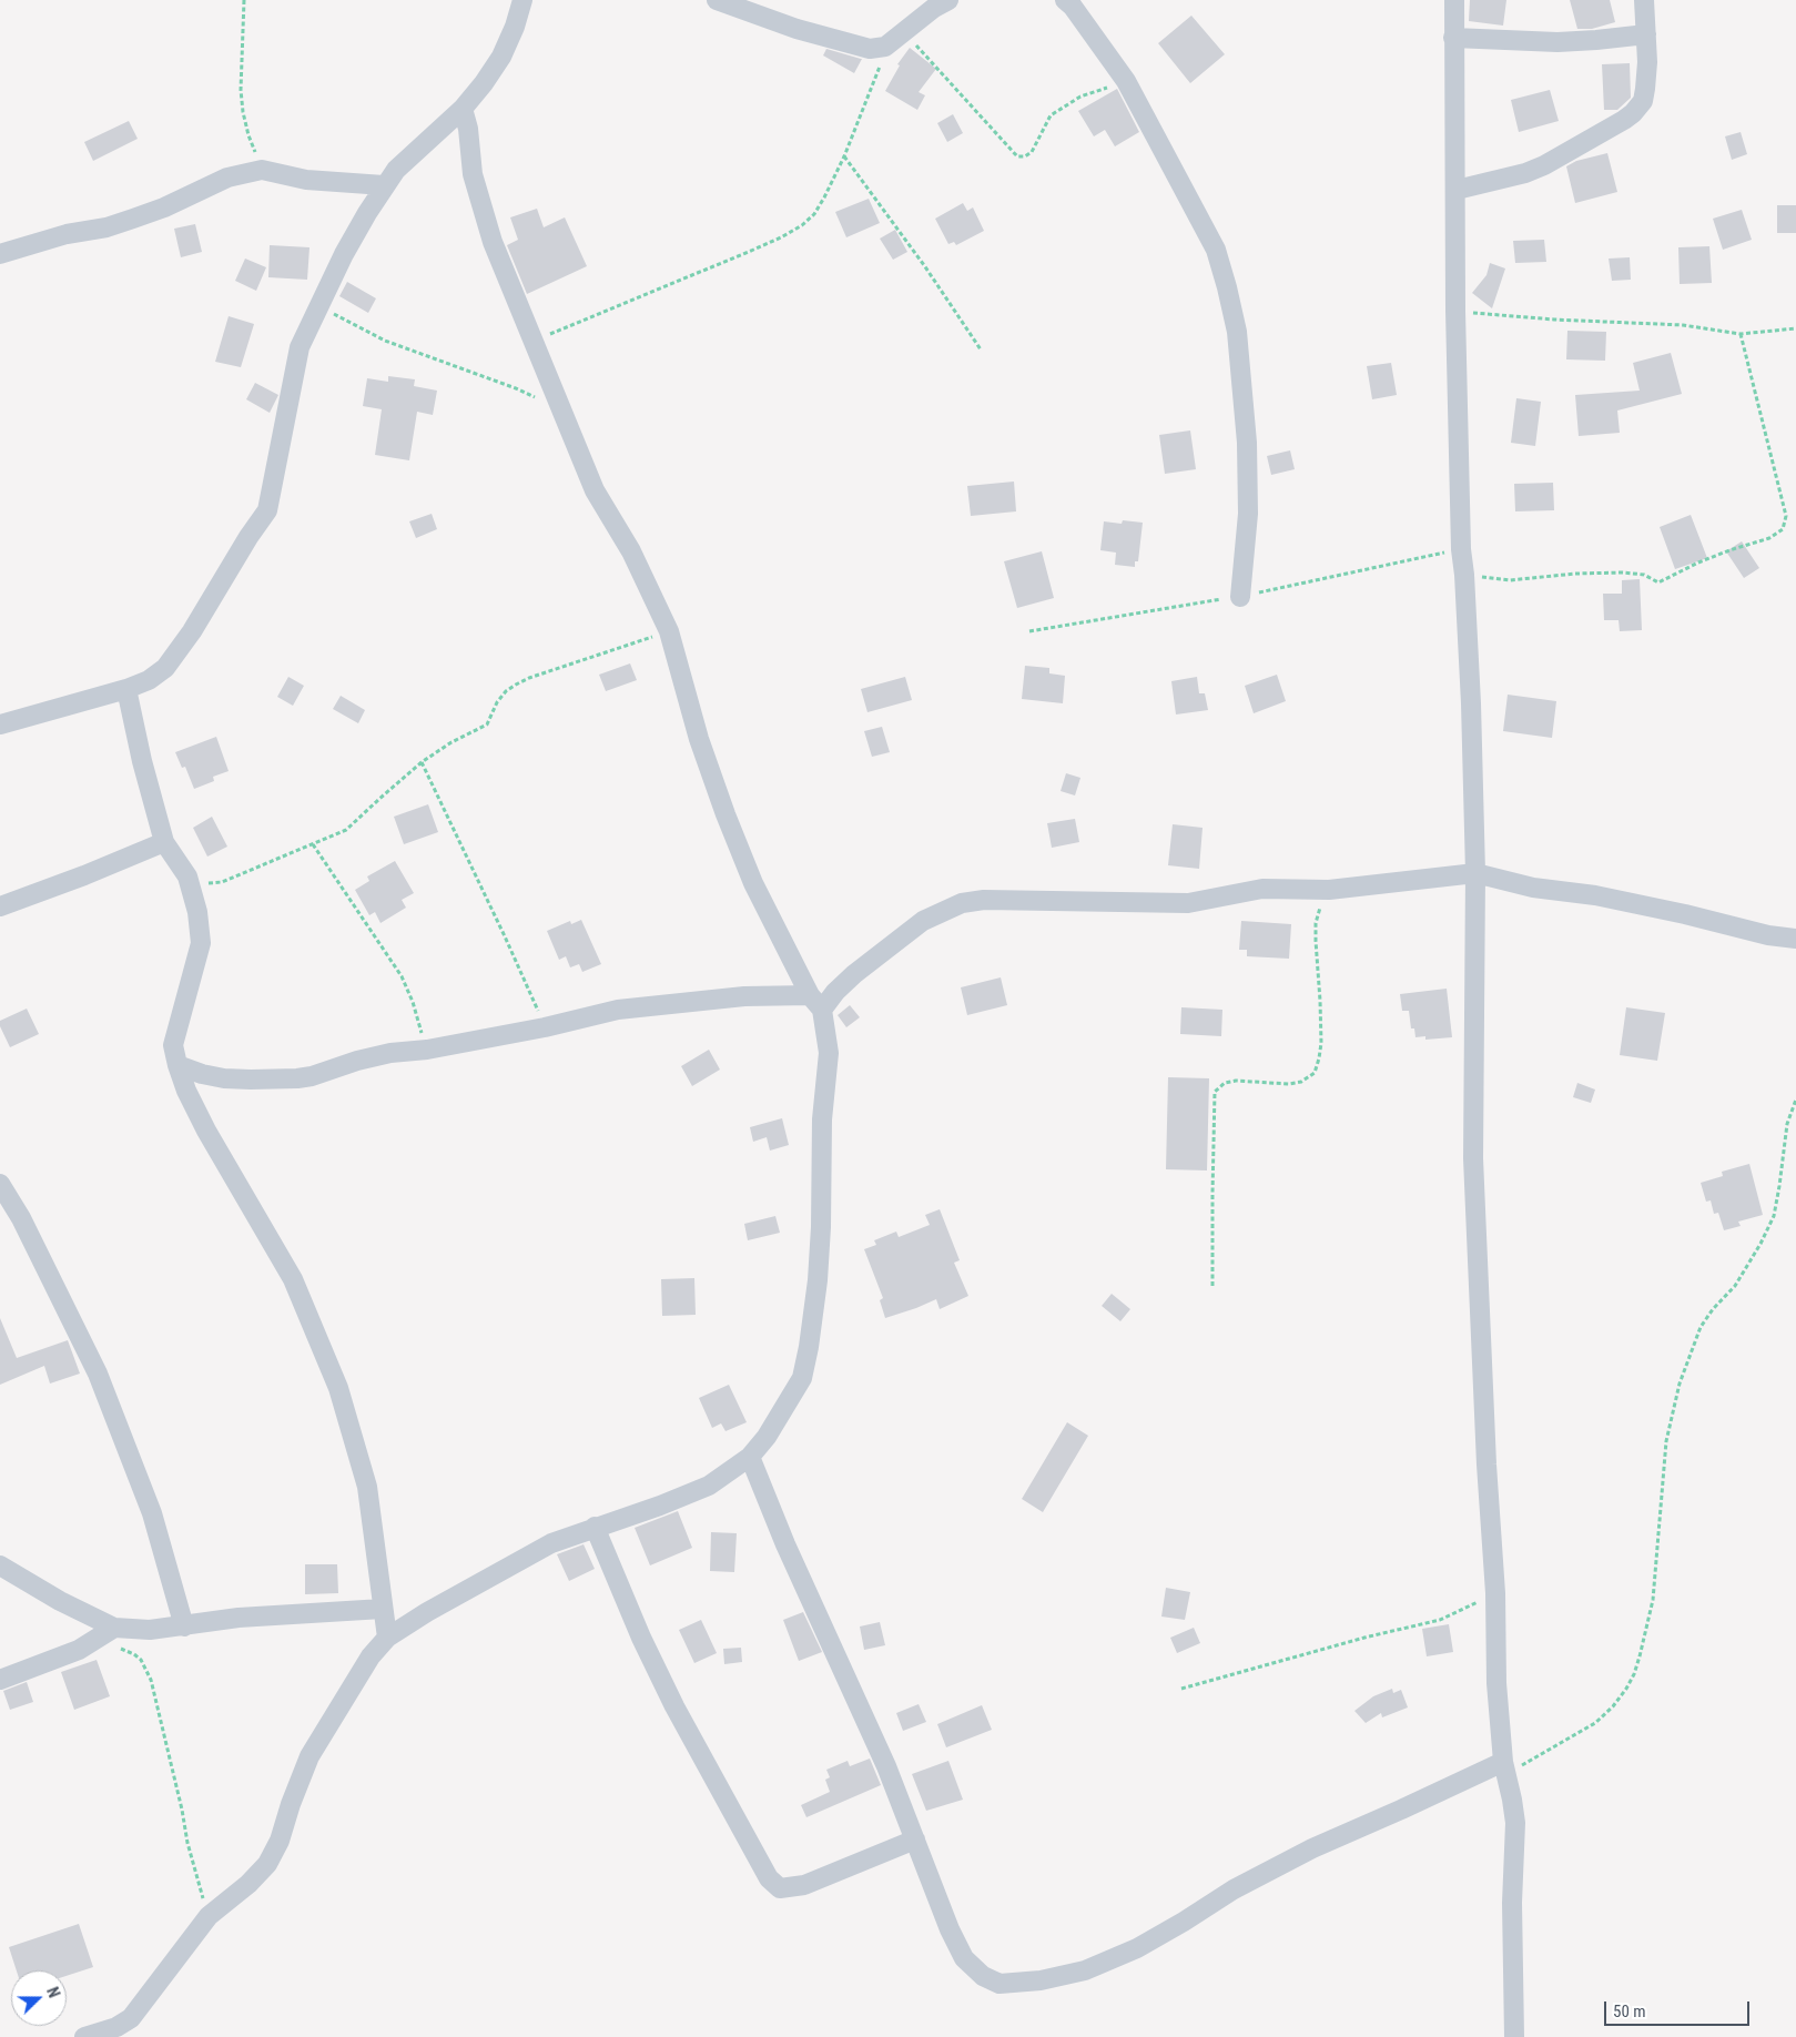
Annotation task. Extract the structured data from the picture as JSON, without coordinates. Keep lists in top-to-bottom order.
{
  "scale_bar": "50 m",
  "north": "right"
}
